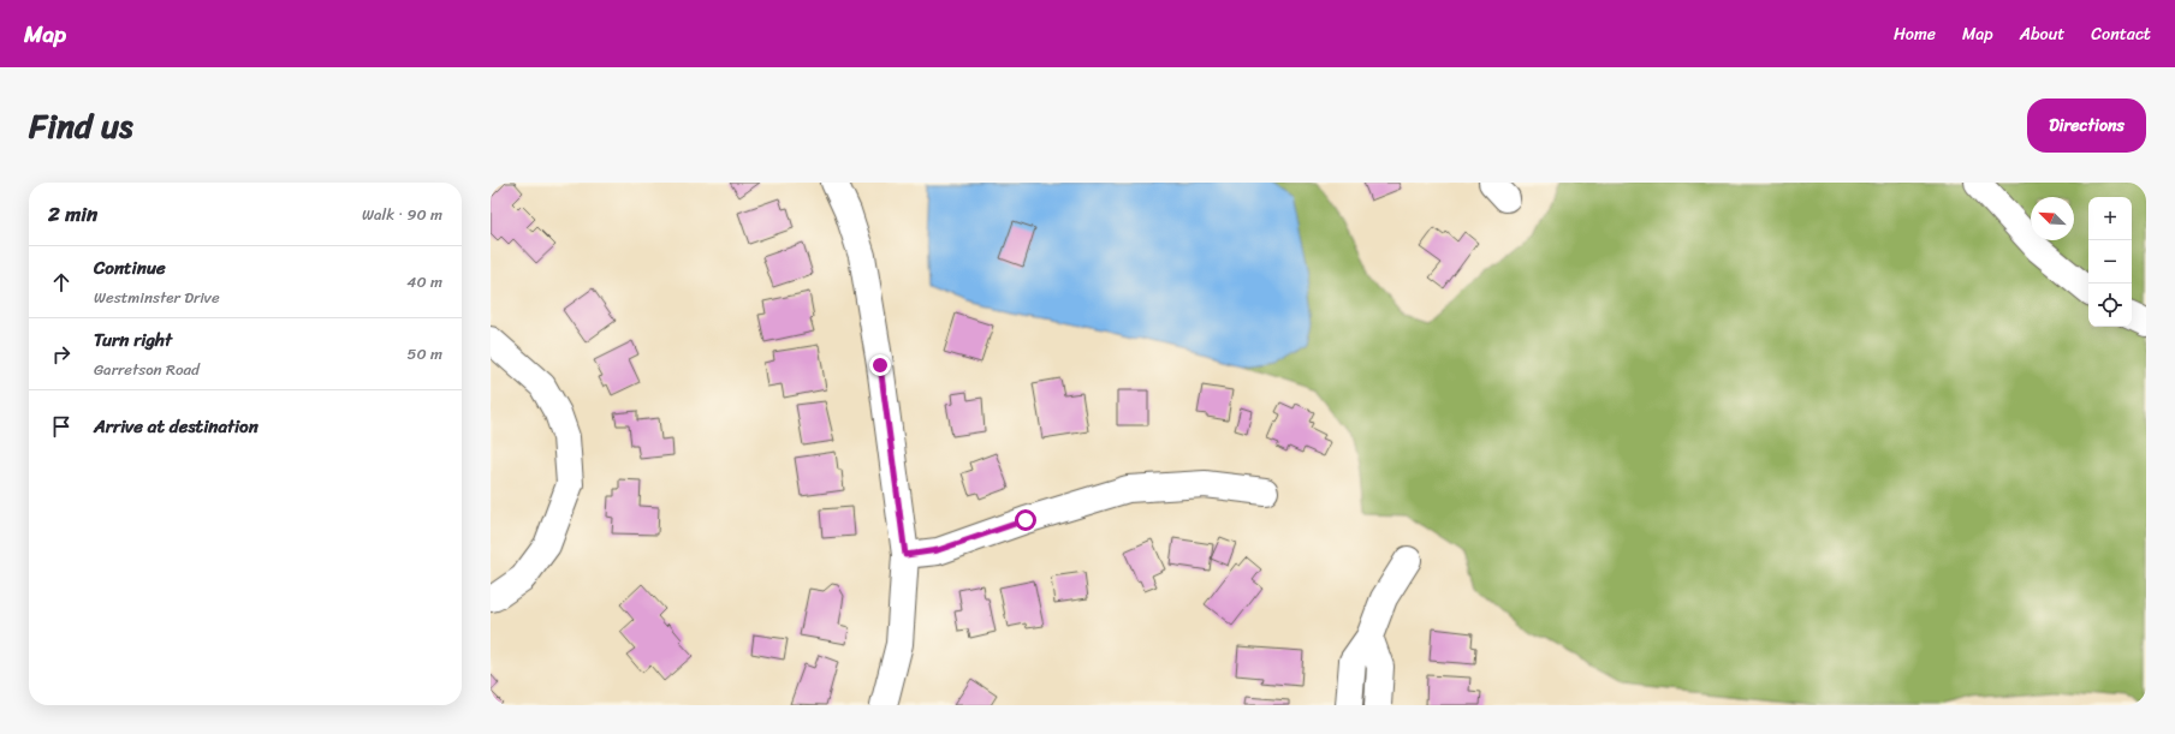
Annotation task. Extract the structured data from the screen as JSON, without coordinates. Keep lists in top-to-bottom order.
{
  "north": "top left",
  "page": {
    "header": "Map",
    "nav": [
      "Home",
      "Map",
      "About",
      "Contact"
    ],
    "title": "Find us",
    "buttons": "Directions",
    "heading": ["2 min", "Walk · 90 m"],
    "map_buttons": ["+", "−"],
    "list": [
      ["Continue", "Westminster Drive", "40 m"],
      ["Turn right", "Garretson Road", "50 m"],
      "Arrive at destination"
    ]
  }
}
